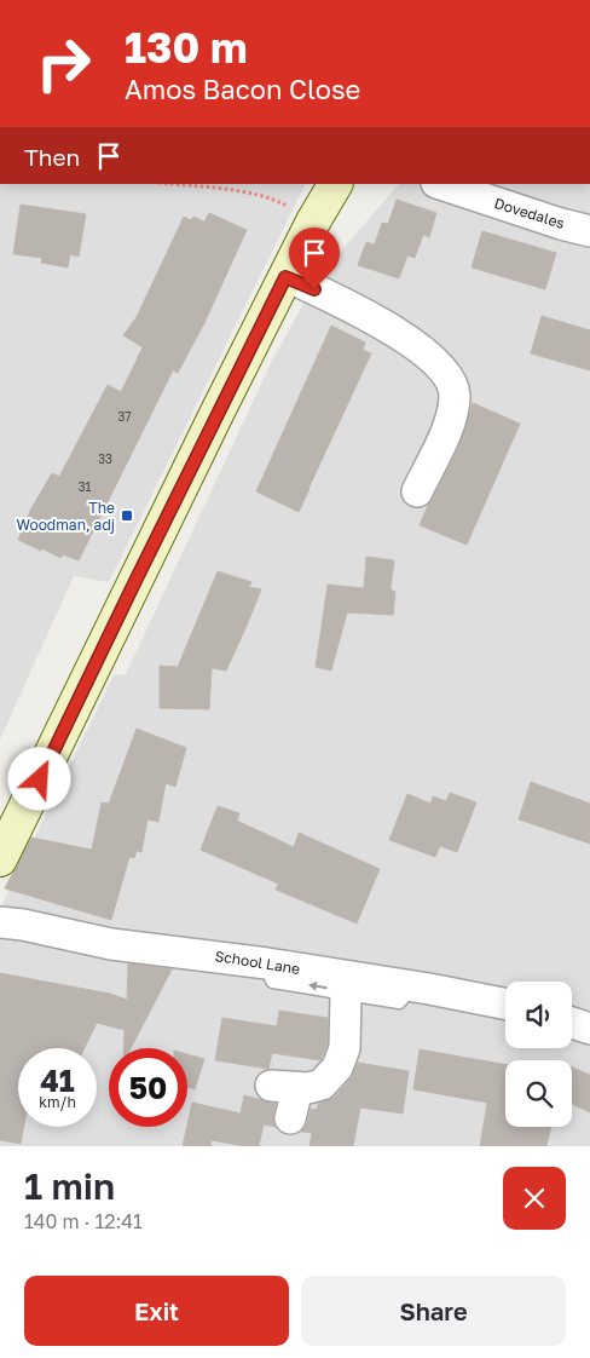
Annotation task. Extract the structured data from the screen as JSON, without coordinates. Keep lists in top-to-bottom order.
{
  "streets": {
    "street": ["Dovedales", "School Lane"]
  },
  "places": {
    "transit": ["The Woodman, adj"]
  },
  "house_numbers": ["37", "33", "31"],
  "page": {
    "turn": ["130 m", "Amos Bacon Close"],
    "then": "Then",
    "speed": "41 km/h",
    "limit": "50",
    "heading": ["1 min", "140 m · 12:41"],
    "buttons": ["Exit", "Share"]
  }
}
